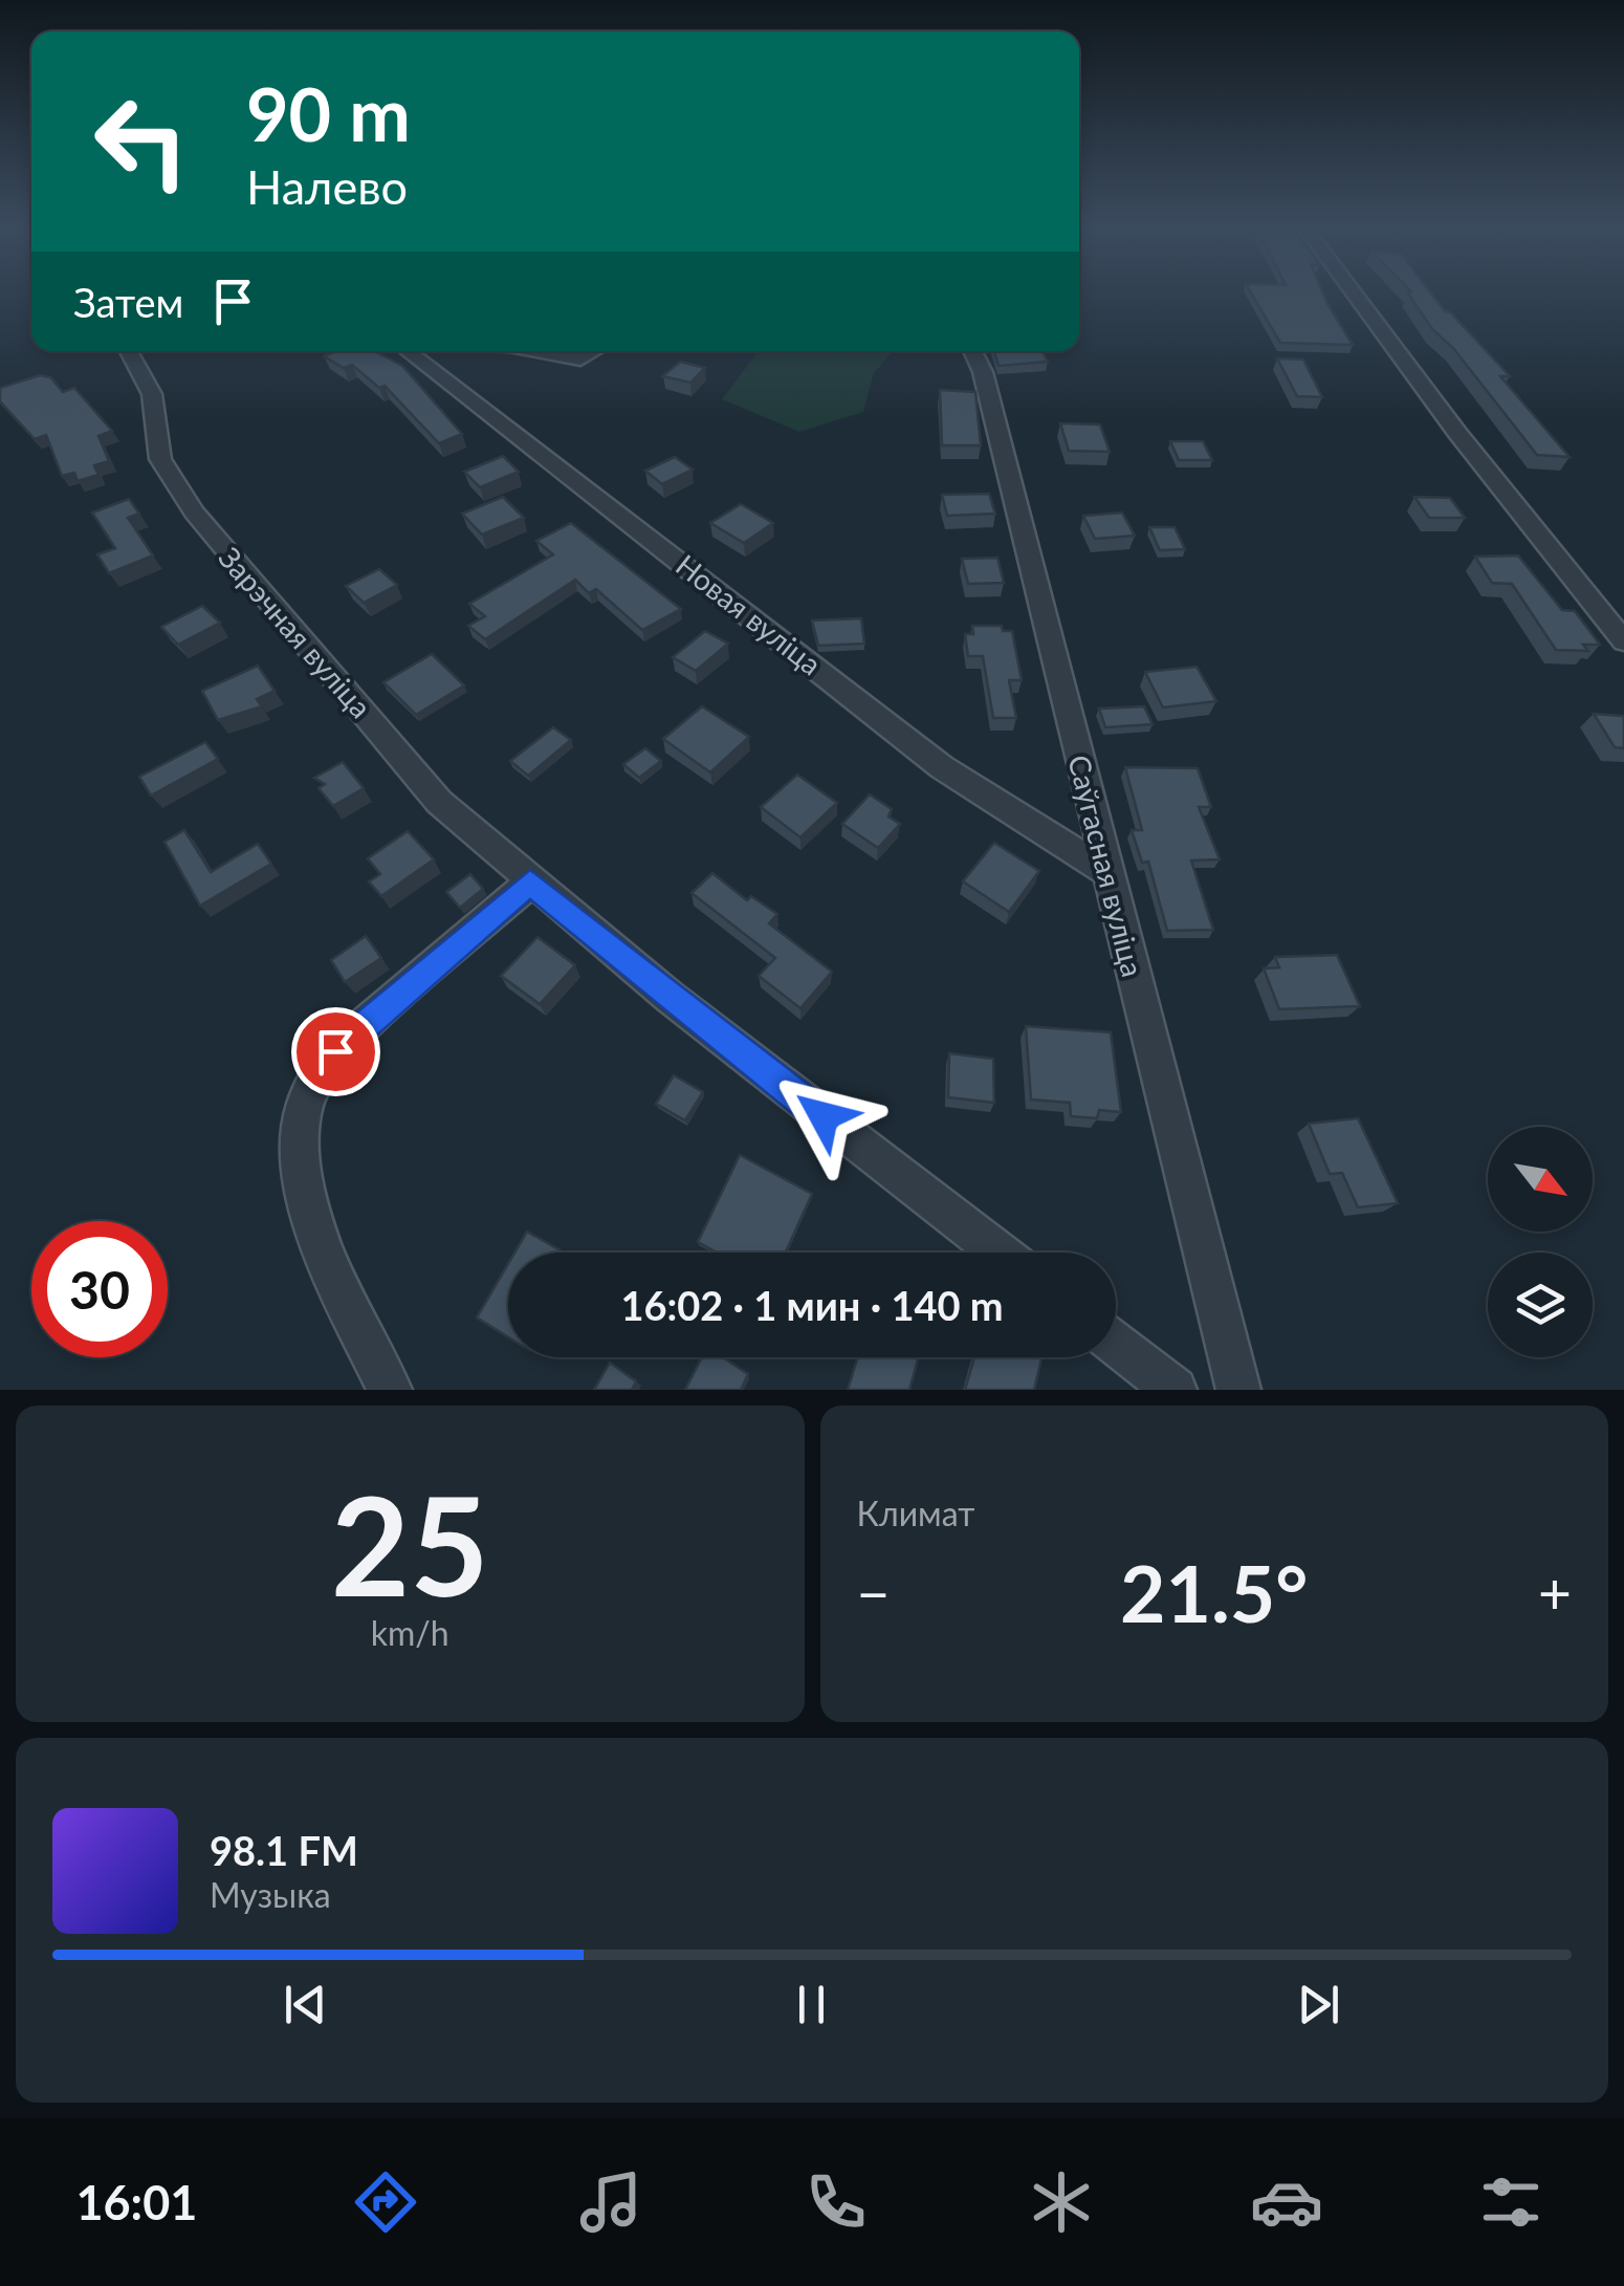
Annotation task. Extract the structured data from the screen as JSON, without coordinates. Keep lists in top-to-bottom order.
{
  "streets": {
    "street": ["Новая вуліца", "Зарэчная вуліца", "Саўгасная вуліца"]
  },
  "crossings": [
    ["Новая вуліца", "Саўгасная вуліца"]
  ],
  "north": "bottom right",
  "page": {
    "turn": ["90 m", "Налево"],
    "then": "Затем",
    "limit": "30",
    "trip": "16:02 · 1 мин · 140 m",
    "tile": [
      ["25", "km/h"],
      "Климат"
    ],
    "heat": ["−", "21.5°", "+"],
    "song": ["98.1 FM", "Музыка"],
    "tabs": "16:01"
  }
}
